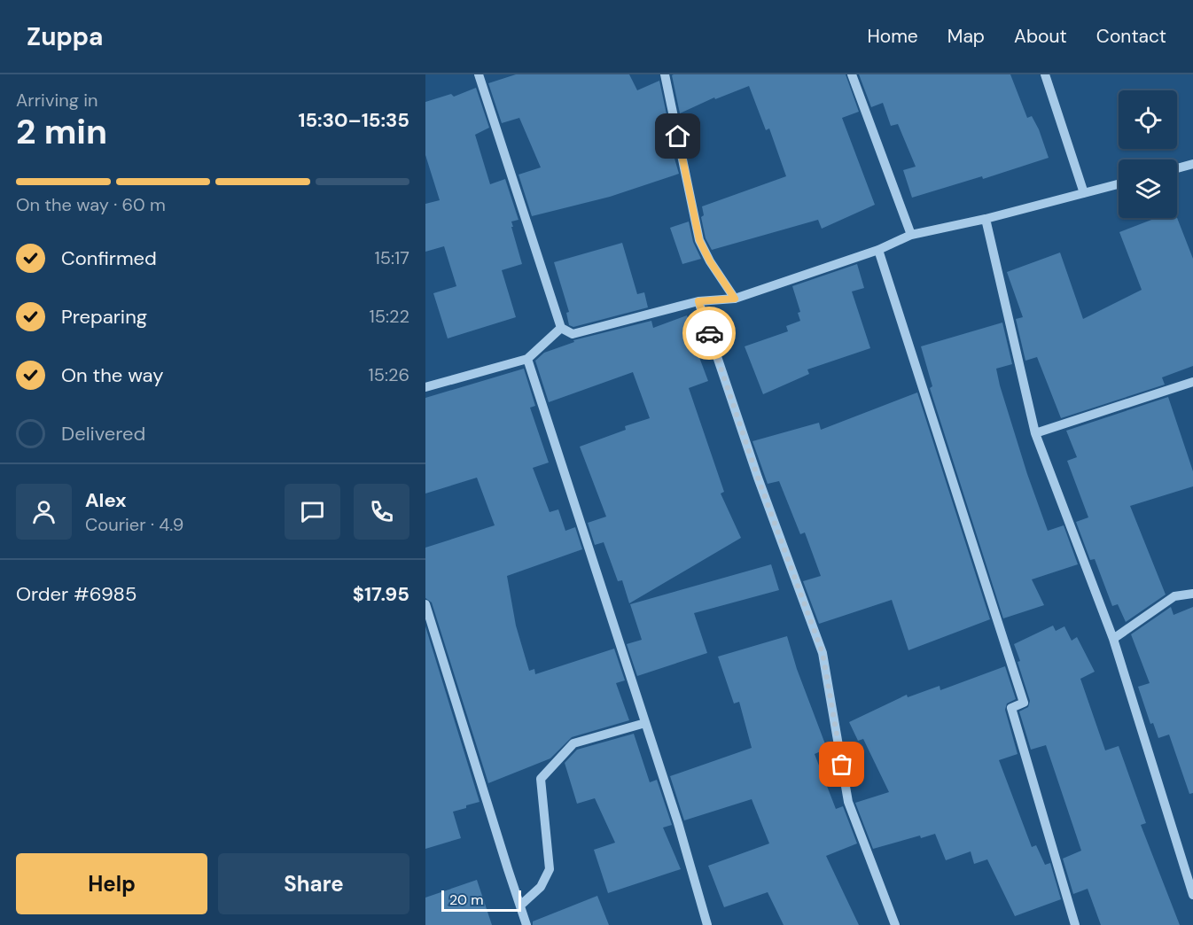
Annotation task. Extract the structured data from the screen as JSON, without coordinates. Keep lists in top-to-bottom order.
{
  "scale_bar": "20 m",
  "page": {
    "header": "Zuppa",
    "nav": [
      "Home",
      "Map",
      "About",
      "Contact"
    ],
    "heading": ["2 min", "Arriving in", "15:30–15:35"],
    "panel": [
      "Alex",
      "Courier · 4.9",
      "Order #6985",
      "$17.95"
    ],
    "bar": "On the way · 60 m",
    "list": [
      ["Confirmed", "15:17"],
      ["Preparing", "15:22"],
      ["On the way", "15:26"],
      "Delivered"
    ],
    "buttons": ["Help", "Share"],
    "scale": "20 m"
  }
}
